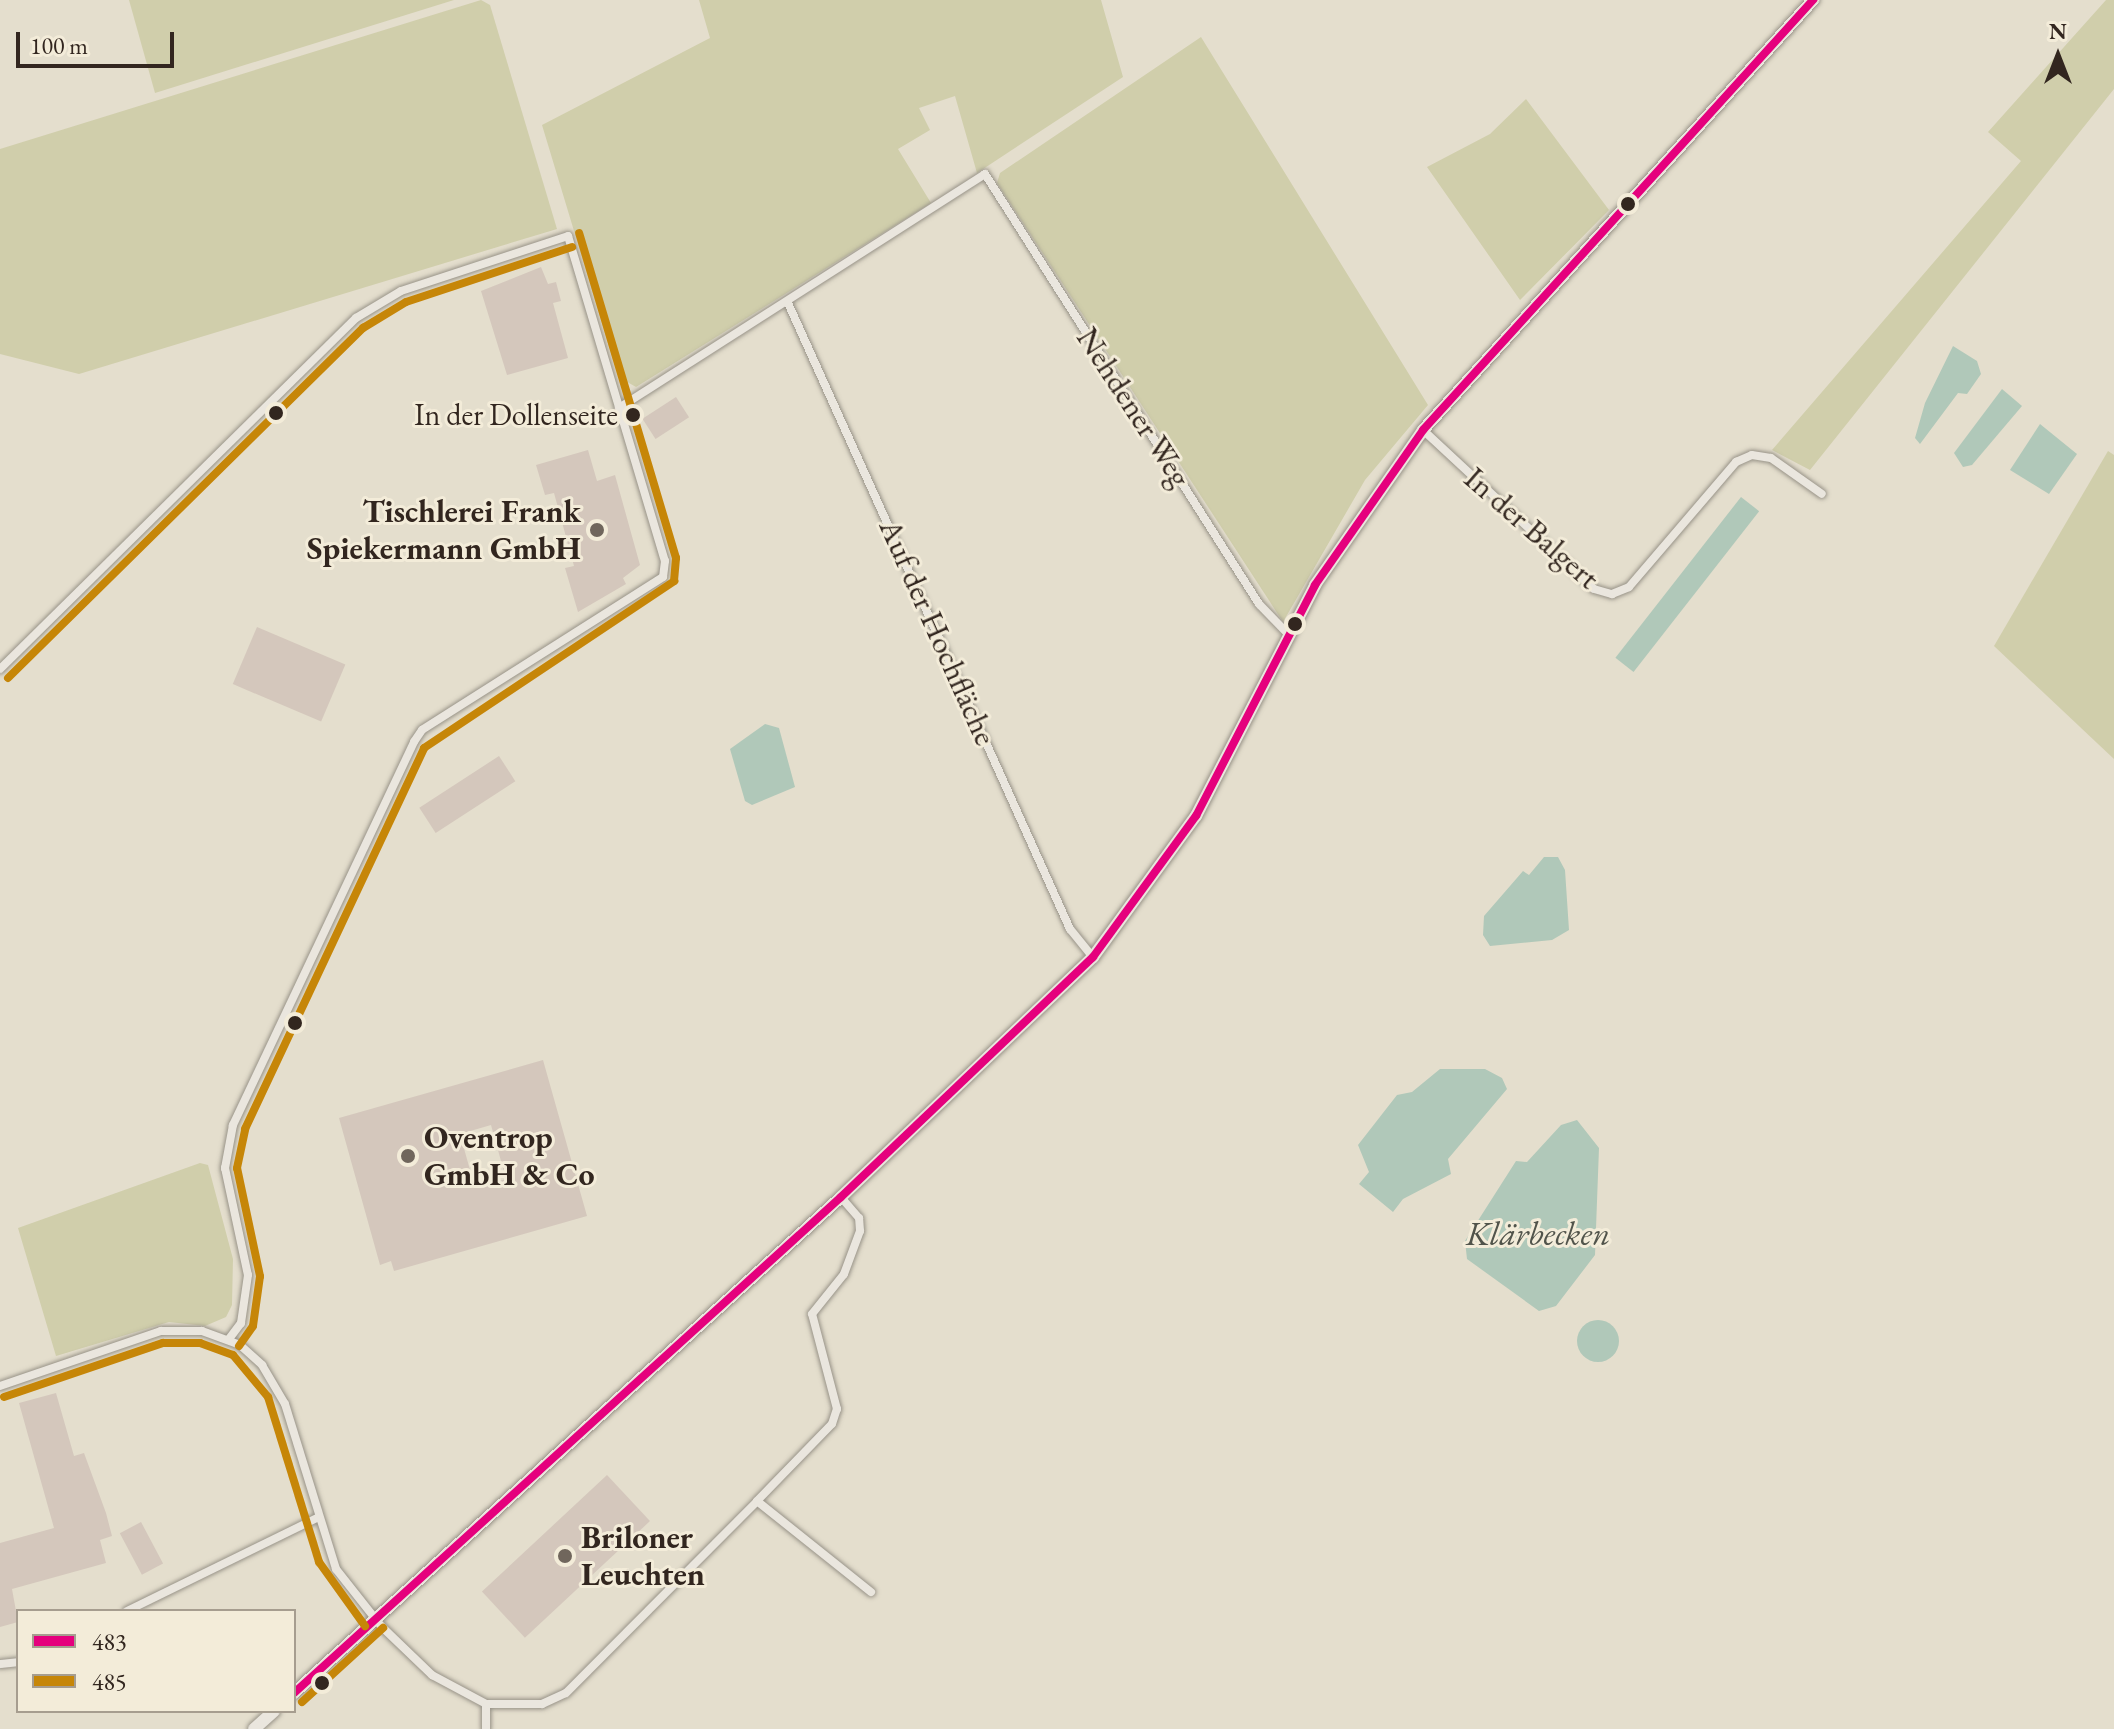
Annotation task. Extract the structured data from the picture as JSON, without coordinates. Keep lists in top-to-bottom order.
{
  "streets": {
    "street": ["Nehdener Weg", "In der Balgert", "Auf der Hochfläche"]
  },
  "crossings": [
    ["Nehdener Weg", "Auf der Hochfläche"]
  ],
  "water": ["Klärbecken"],
  "places": [
    "In der Dollenseite",
    "Tischlerei Frank Spiekermann GmbH",
    "Oventrop GmbH & Co",
    "Briloner Leuchten"
  ],
  "lines": ["transit line 483", "transit line 485"],
  "legend": ["483", "485"],
  "scale_bar": "100 m",
  "north": "top"
}
